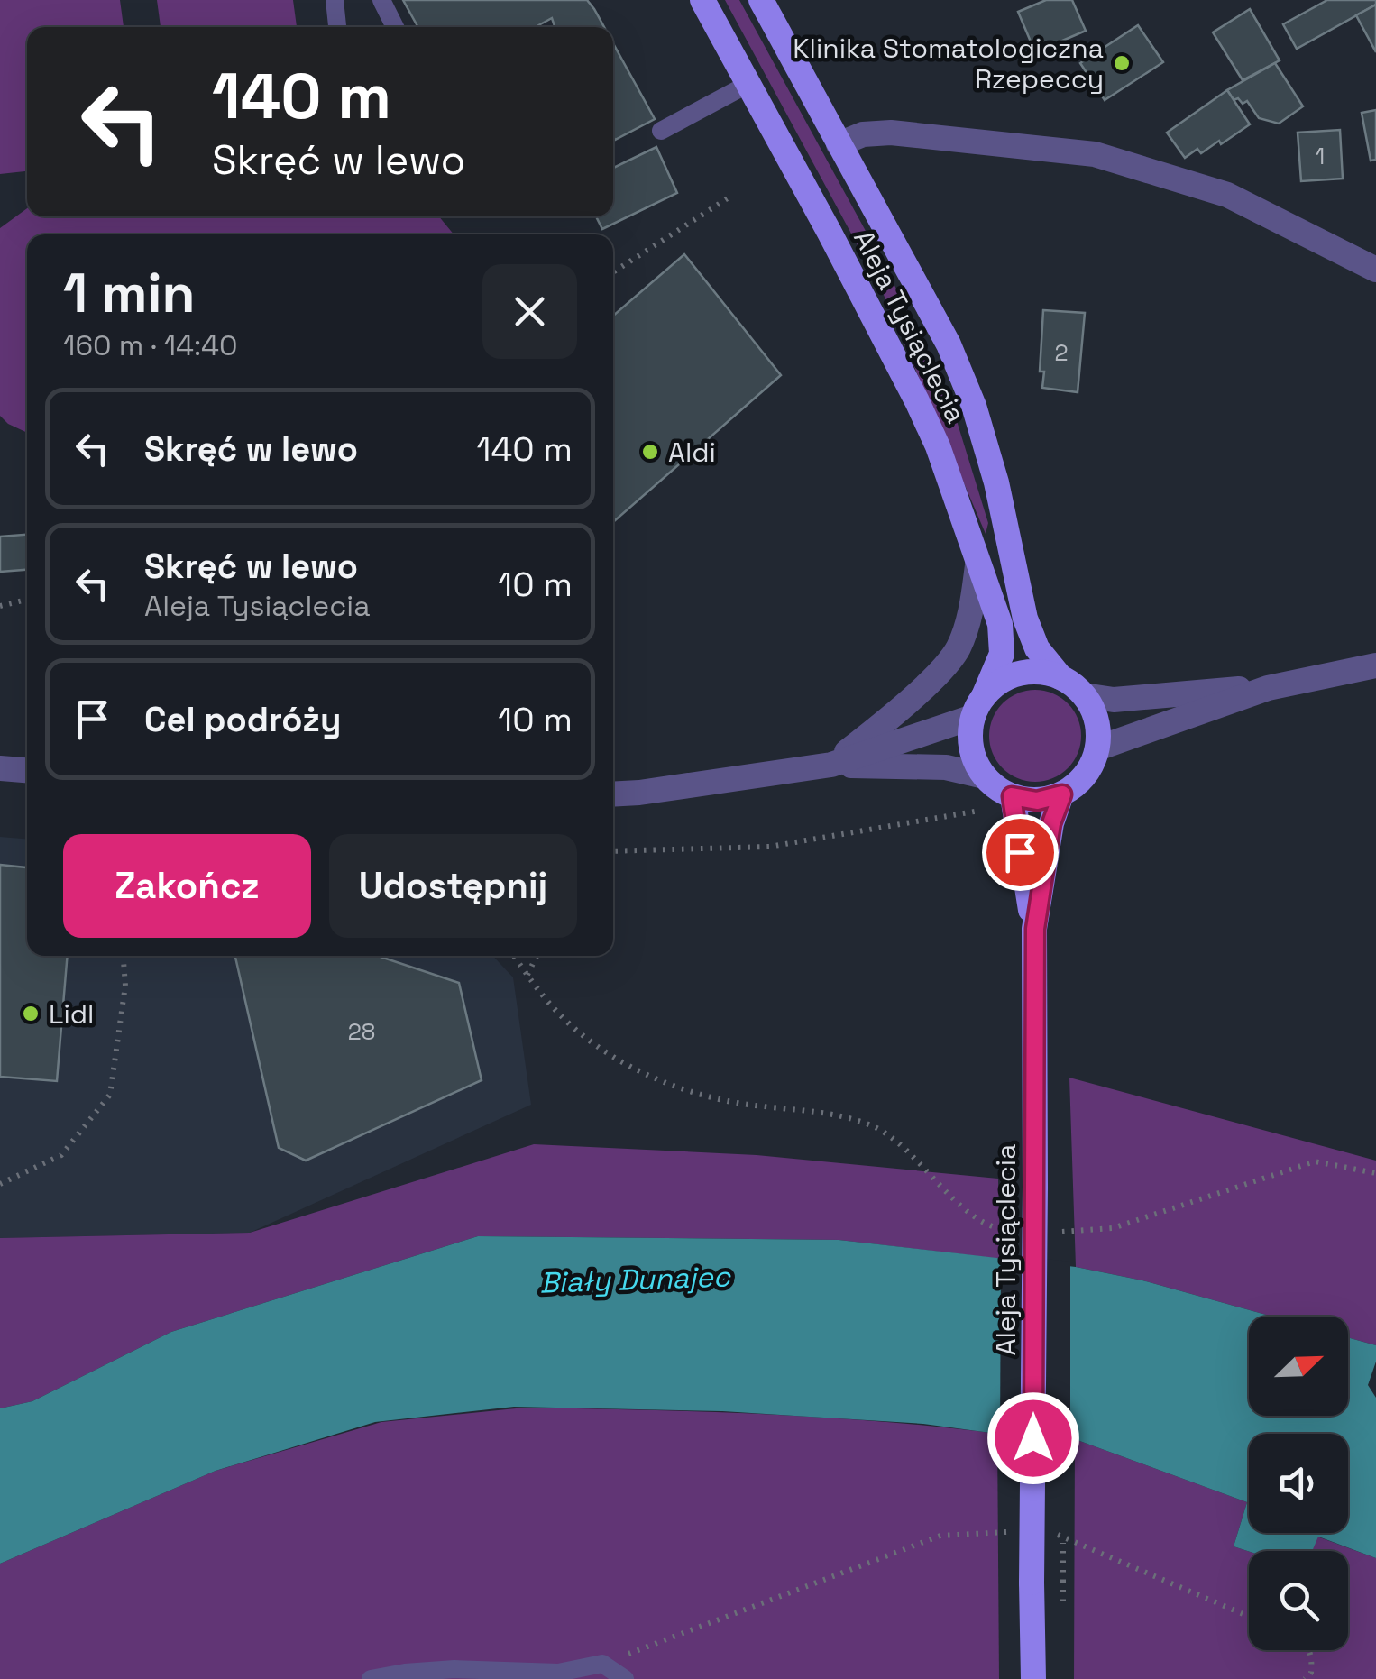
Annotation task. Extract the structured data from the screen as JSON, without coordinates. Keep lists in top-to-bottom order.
{
  "streets": {
    "main road": ["Aleja Tysiąclecia"]
  },
  "water": ["Biały Dunajec"],
  "places": ["Klinika Stomatologiczna Rzepeccy", "Aldi", "Lidl"],
  "house_numbers": ["1", "2", "28"],
  "north": "top right",
  "page": {
    "turn": ["140 m", "Skręć w lewo"],
    "heading": ["1 min", "160 m · 14:40"],
    "list": [
      {
        "name": "Skręć w lewo",
        "value": "140 m"
      },
      {
        "name": "Skręć w lewo",
        "note": "Aleja Tysiąclecia",
        "value": "10 m"
      },
      {
        "name": "Cel podróży",
        "value": "10 m"
      }
    ],
    "buttons": ["Zakończ", "Udostępnij"]
  }
}
